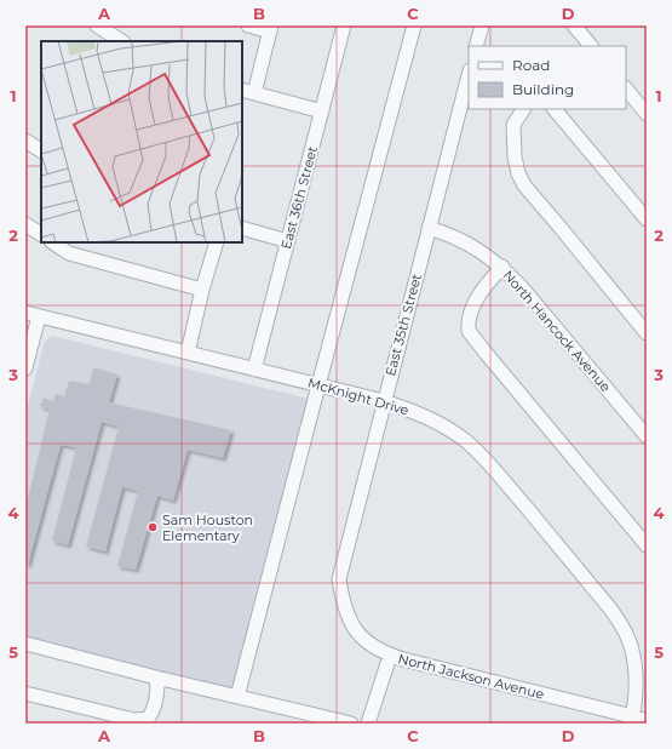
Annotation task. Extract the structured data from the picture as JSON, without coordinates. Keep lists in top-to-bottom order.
{
  "streets": {
    "street": [
      "East 36th Street",
      "East 35th Street",
      "North Hancock Avenue",
      "McKnight Drive",
      "North Jackson Avenue"
    ]
  },
  "crossings": [
    ["East 36th Street", "McKnight Drive"],
    ["East 35th Street", "North Hancock Avenue"],
    ["East 35th Street", "McKnight Drive"],
    ["East 35th Street", "North Jackson Avenue"],
    ["McKnight Drive", "North Jackson Avenue"]
  ],
  "places": ["Sam Houston Elementary"],
  "legend": ["Road", "Building"],
  "grid": {
    "columns": [
      "A",
      "B",
      "C",
      "D"
    ],
    "rows": [
      "1",
      "2",
      "3",
      "4",
      "5"
    ]
  }
}
